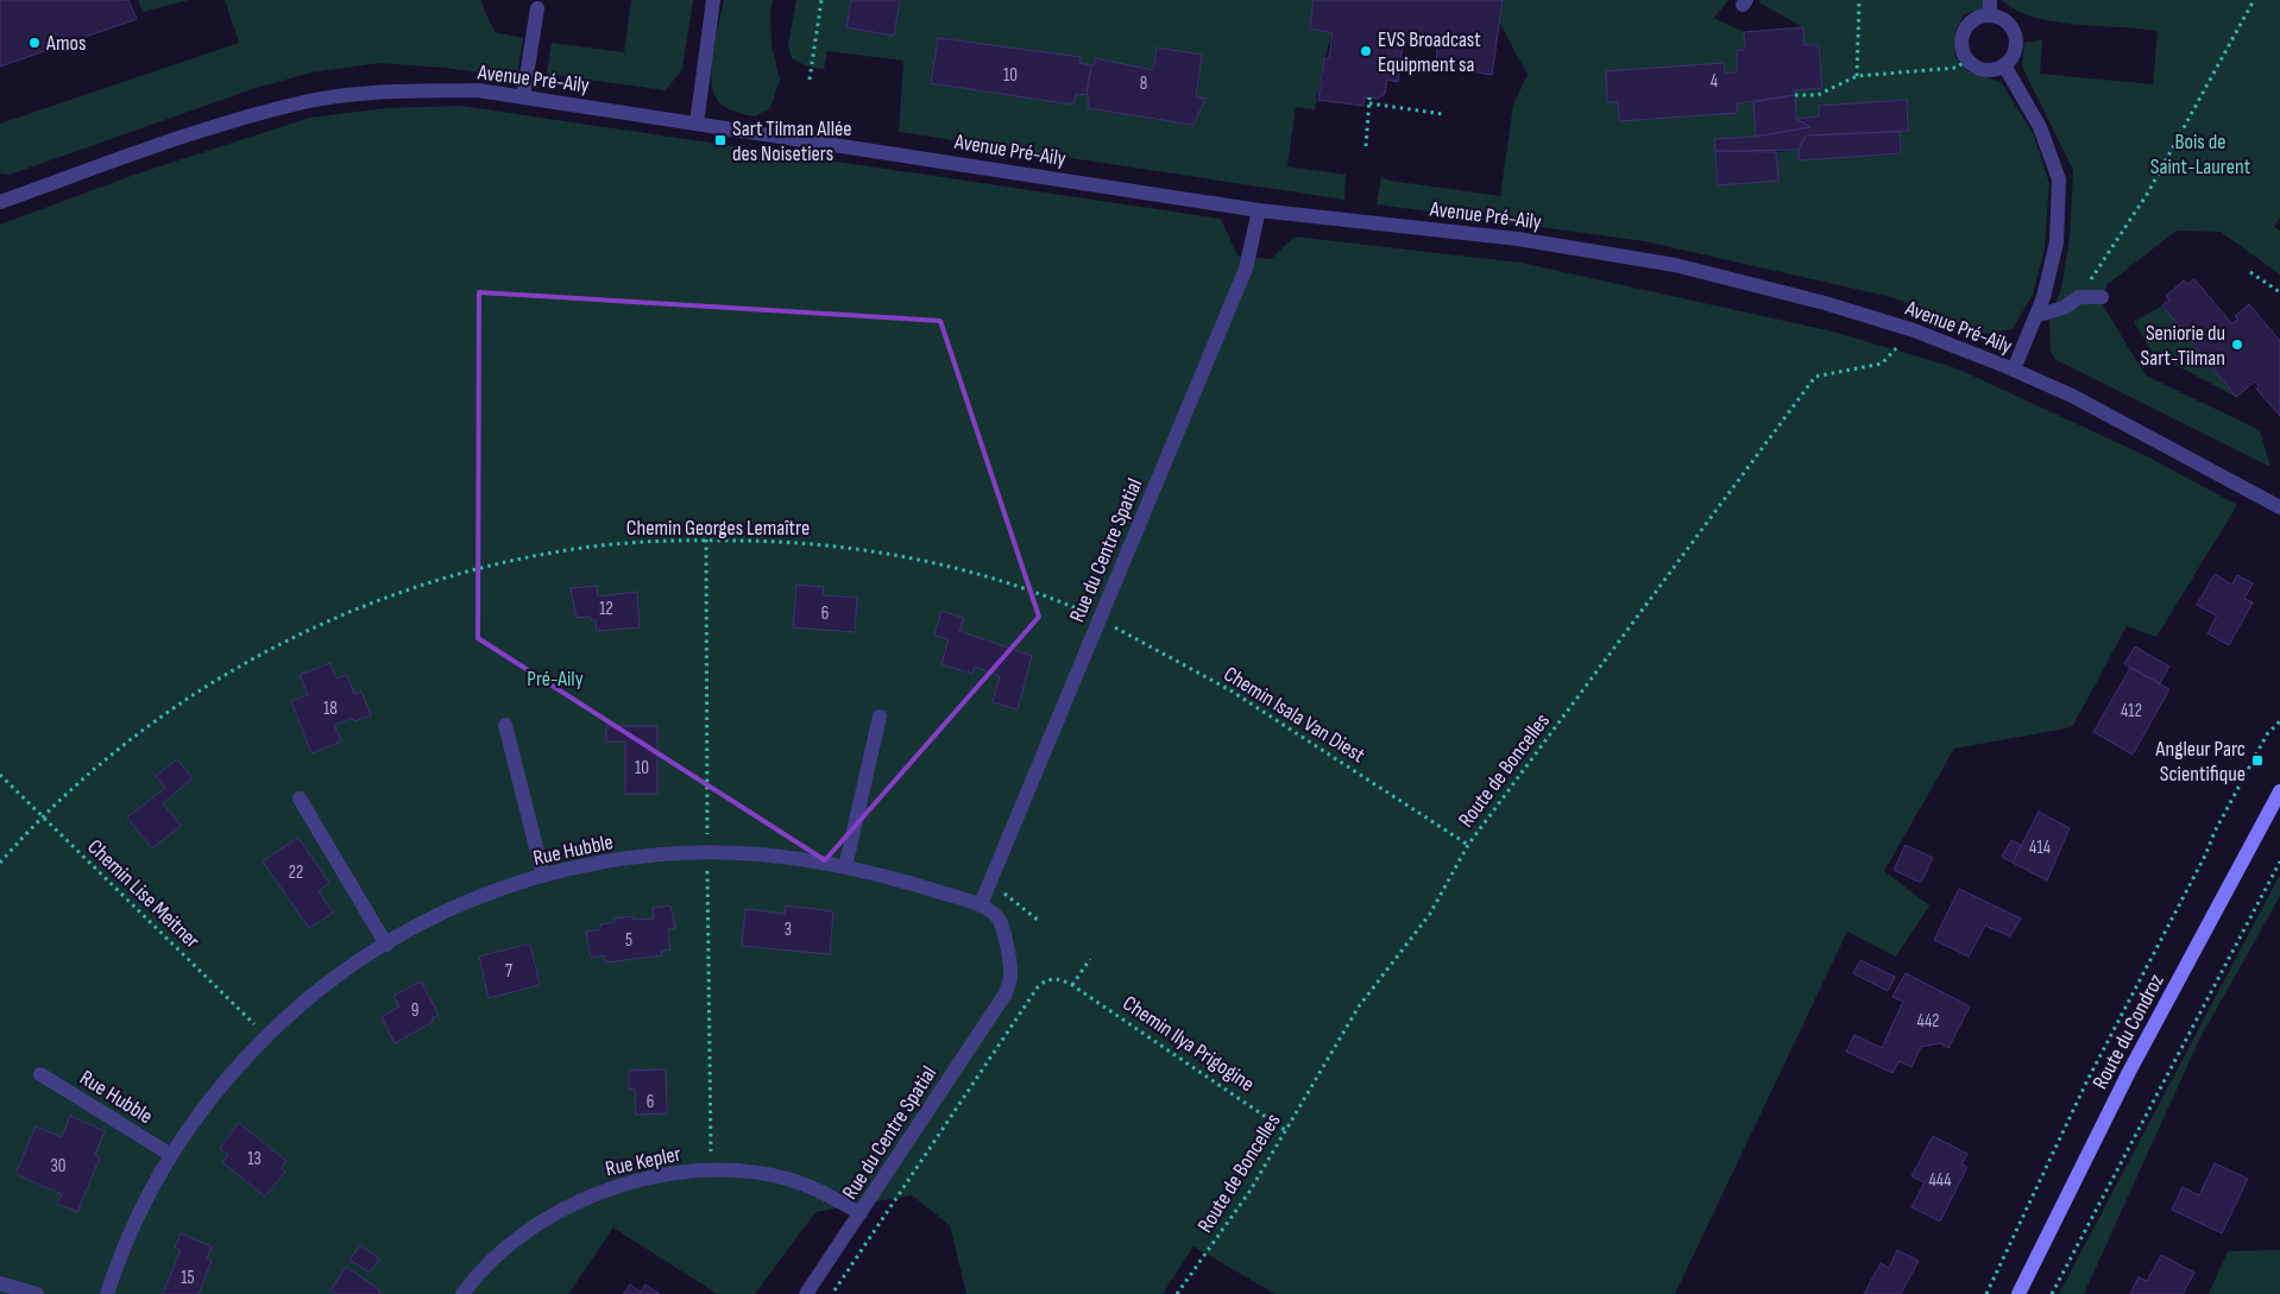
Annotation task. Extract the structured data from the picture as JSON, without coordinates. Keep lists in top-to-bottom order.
{
  "streets": {
    "main road": ["Route du Condroz"],
    "street": [
      "Avenue Pré-Aily",
      "Rue du Centre Spatial",
      "Rue Hubble",
      "Rue Kepler"
    ],
    "path": [
      "Chemin Georges Lemaître",
      "Chemin Isala Van Diest",
      "Route de Boncelles",
      "Chemin Lise Meitner",
      "Chemin Ilya Prigogine"
    ]
  },
  "crossings": [
    ["Avenue Pré-Aily", "Rue du Centre Spatial"],
    ["Avenue Pré-Aily", "Route de Boncelles"],
    ["Chemin Georges Lemaître", "Rue du Centre Spatial"],
    ["Chemin Georges Lemaître", "Chemin Isala Van Diest"],
    ["Chemin Georges Lemaître", "Chemin Lise Meitner"],
    ["Rue du Centre Spatial", "Chemin Isala Van Diest"],
    ["Rue du Centre Spatial", "Rue Hubble"],
    ["Rue du Centre Spatial", "Rue Kepler"],
    ["Chemin Isala Van Diest", "Route de Boncelles"],
    ["Route de Boncelles", "Chemin Ilya Prigogine"],
    ["Rue Hubble", "Chemin Lise Meitner"]
  ],
  "parks": ["Bois de Saint-Laurent", "Pré-Aily"],
  "places": {
    "other": ["Amos", "EVS Broadcast Equipment sa", "Seniorie du Sart-Tilman"],
    "transit": ["Sart Tilman Allée des Noisetiers", "Angleur Parc Scientifique"]
  },
  "house_numbers": [
    "10",
    "4",
    "8",
    "12",
    "6",
    "18",
    "412",
    "10",
    "414",
    "22",
    "3",
    "5",
    "7",
    "9",
    "442",
    "6",
    "13",
    "30",
    "444",
    "15"
  ]
}
